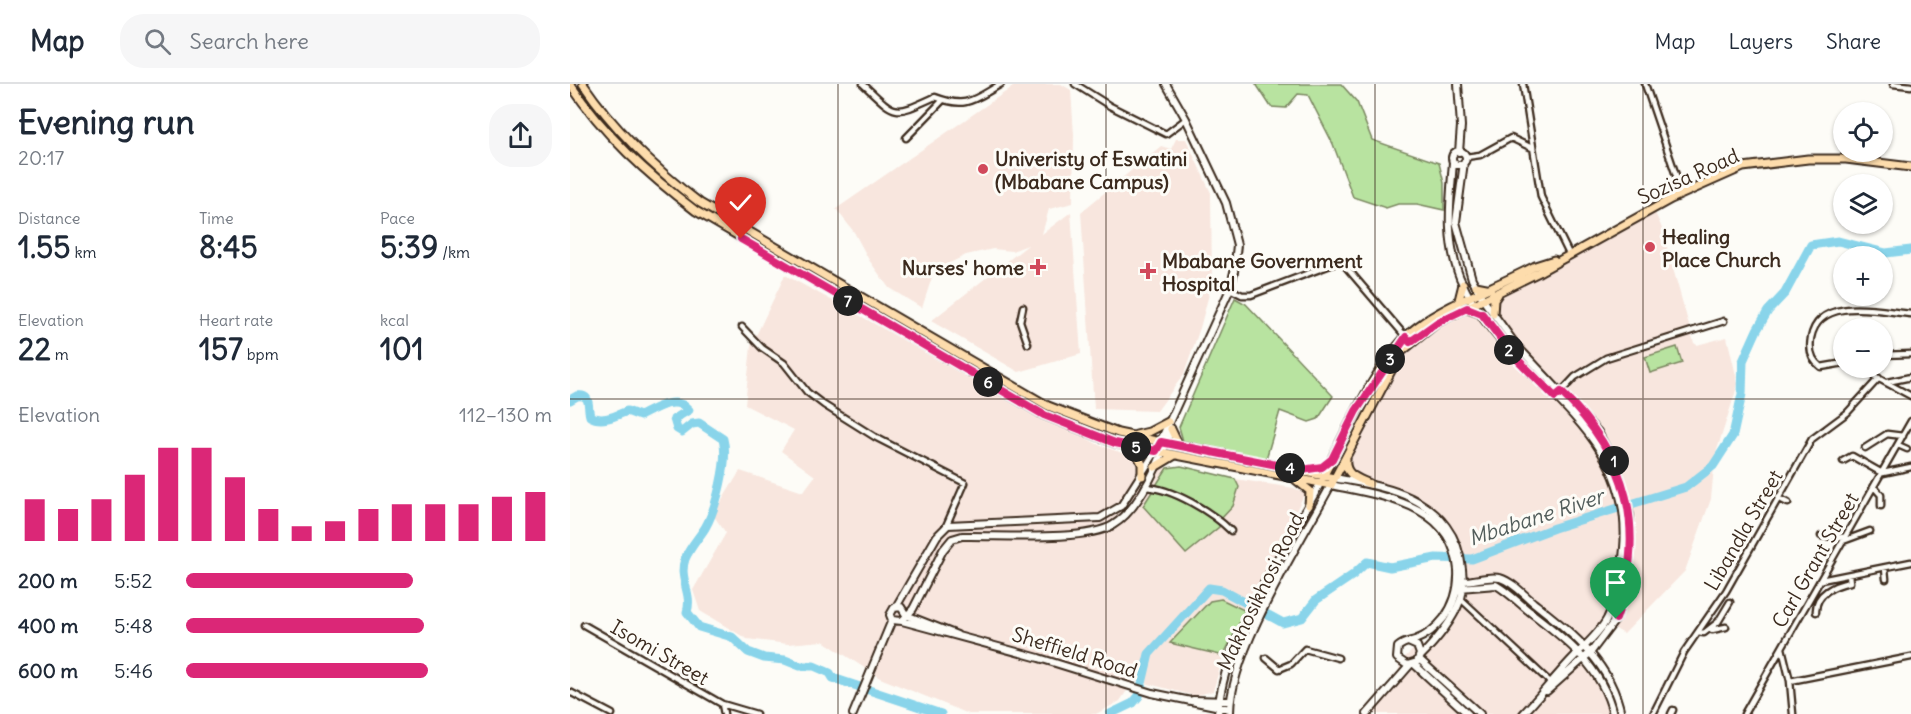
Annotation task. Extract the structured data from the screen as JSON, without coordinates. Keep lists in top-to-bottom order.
{
  "streets": {
    "main road": ["Sozisa Road", "Makhosikhosi Road", "Sheffield Road"],
    "street": ["Libandla Street", "Carl Grant Street", "Isomi Street"]
  },
  "crossings": [
    ["Sozisa Road", "Makhosikhosi Road"],
    ["Makhosikhosi Road", "Sheffield Road"]
  ],
  "water": ["Mbabane River"],
  "places": {
    "other": ["Univeristy of Eswatini (Mbabane Campus)", "Healing Place Church"],
    "health": ["Nurses' home", "Mbabane Government Hospital"]
  },
  "page": {
    "header": "Map",
    "search": "Search here",
    "nav": ["Map", "Layers", "Share"],
    "heading": ["Evening run", "20:17"],
    "map_buttons": ["+", "−"],
    "stats": [
      ["Distance", "1.55 km"],
      ["Time", "8:45"],
      ["Pace", "5:39 /km"],
      ["Elevation", "22 m"],
      ["Heart rate", "157 bpm"],
      ["kcal", "101"]
    ],
    "pins": [
      "7",
      "2",
      "3",
      "6",
      "5",
      "1",
      "4"
    ],
    "chart": ["Elevation", "112–130 m"],
    "list": [
      {
        "name": "200 m",
        "note": "5:52"
      },
      {
        "name": "400 m",
        "note": "5:48"
      },
      {
        "name": "600 m",
        "note": "5:46"
      }
    ]
  }
}
